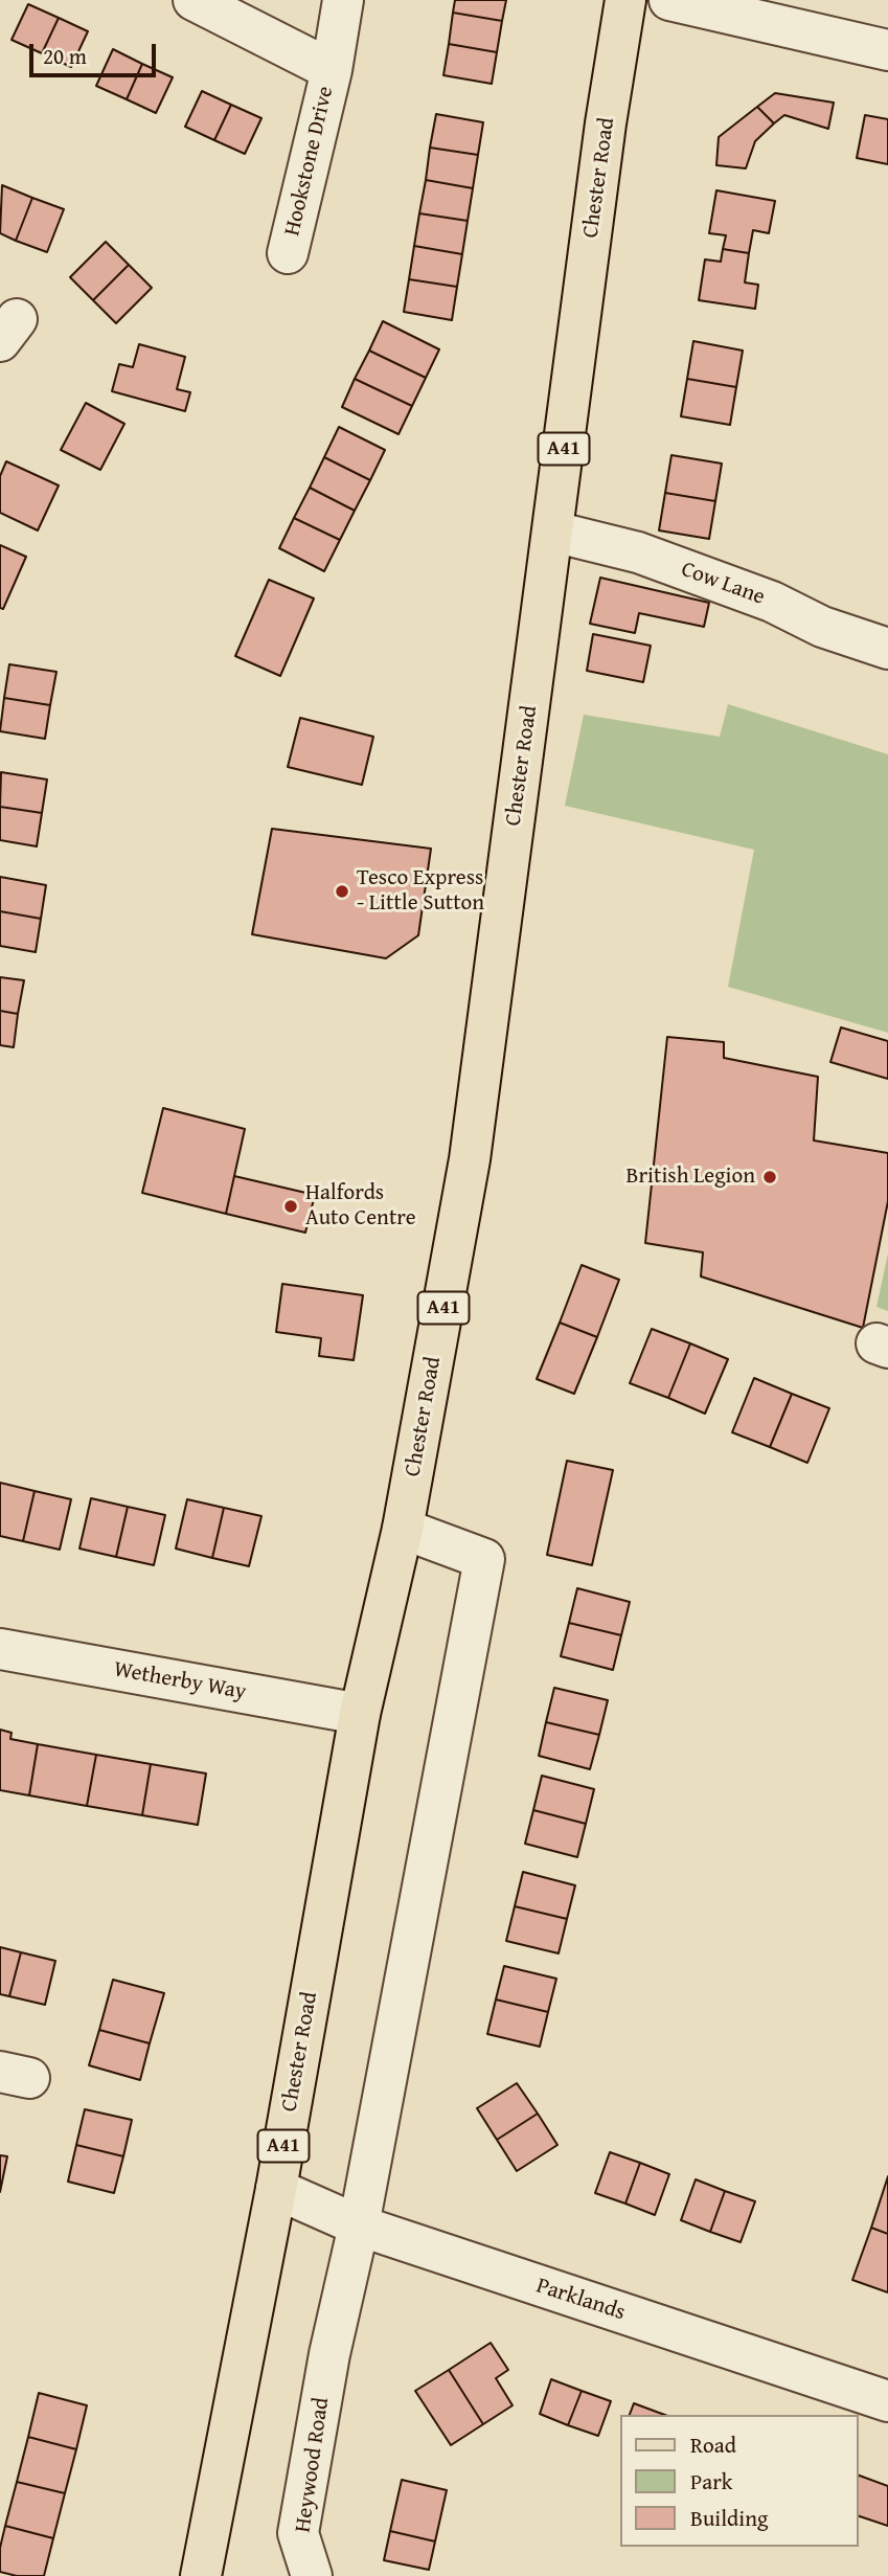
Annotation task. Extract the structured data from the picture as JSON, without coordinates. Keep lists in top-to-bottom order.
{
  "streets": {
    "main road": ["Chester Road", "A41"],
    "street": [
      "Hookstone Drive",
      "Cow Lane",
      "Wetherby Way",
      "Parklands",
      "Heywood Road"
    ]
  },
  "crossings": [
    ["Chester Road", "Cow Lane"],
    ["Chester Road", "Wetherby Way"],
    ["Chester Road", "Parklands"],
    ["Parklands", "Heywood Road"]
  ],
  "places": ["Tesco Express - Little Sutton", "British Legion", "Halfords Auto Centre"],
  "legend": ["Road", "Park", "Building"],
  "scale_bar": "20 m"
}
